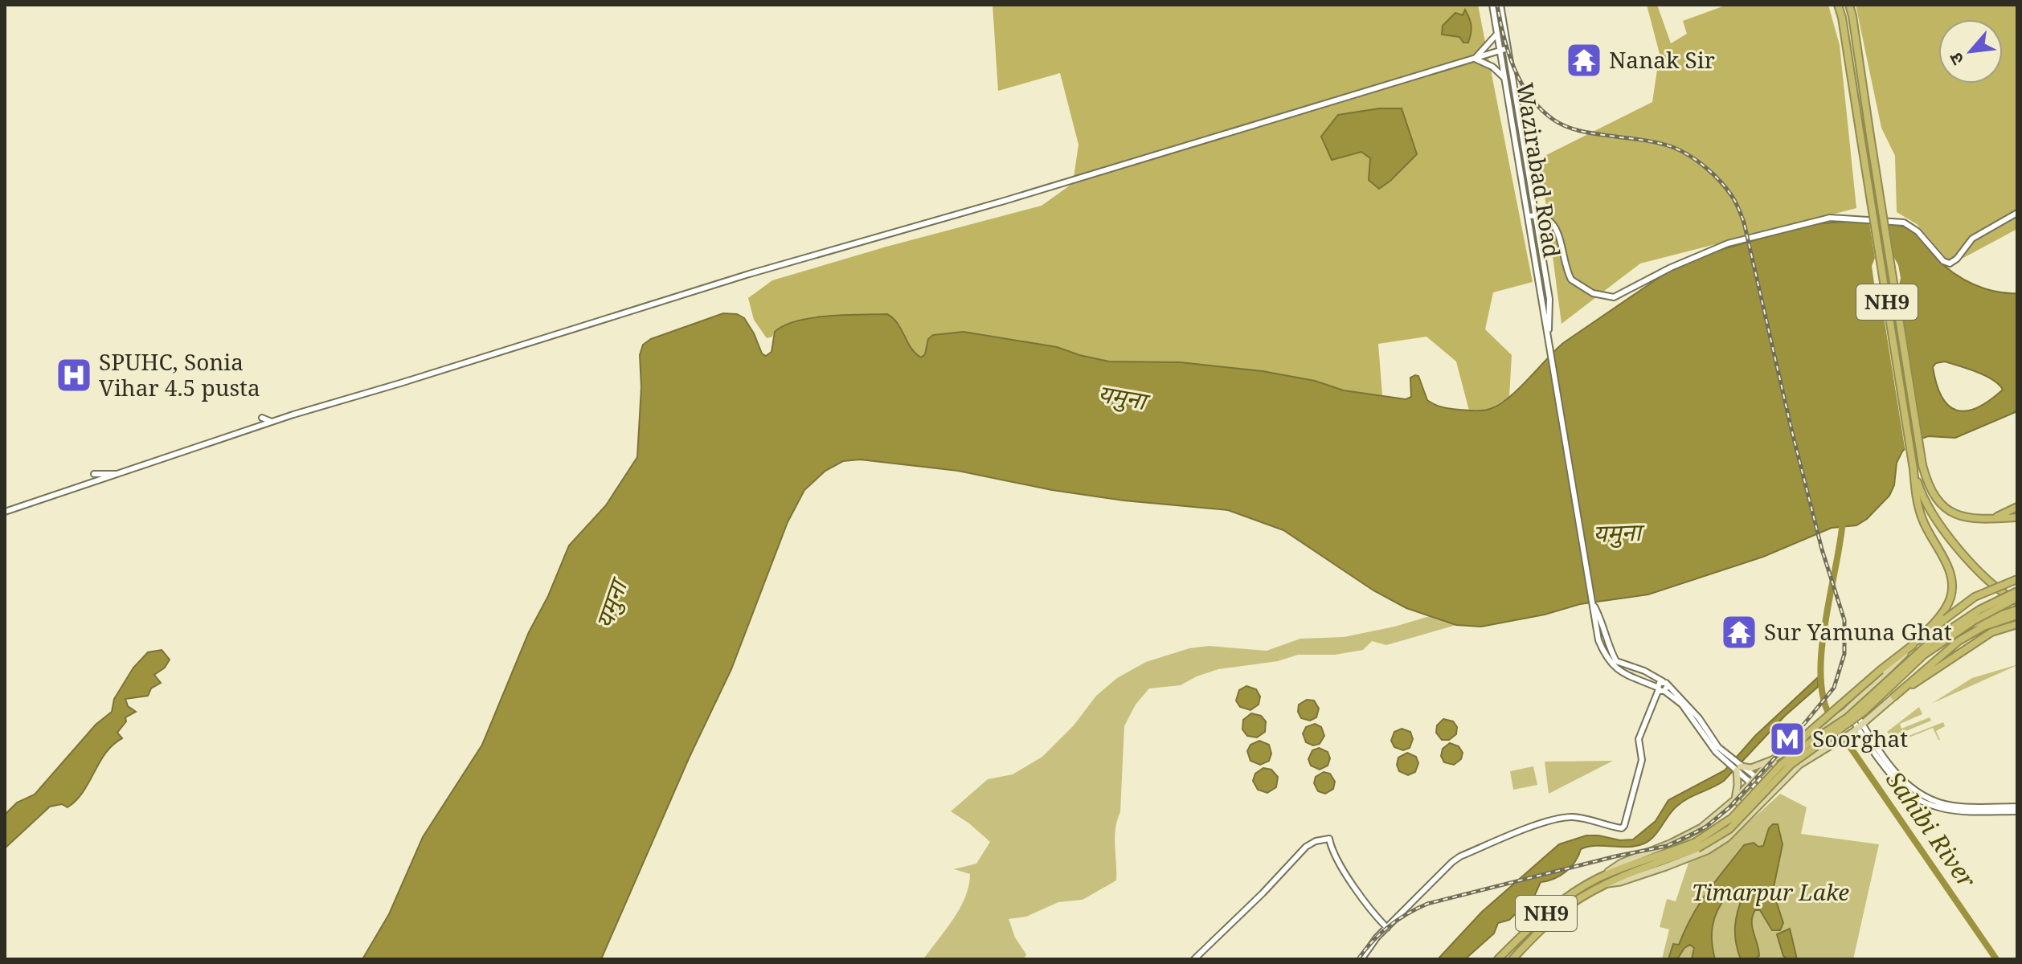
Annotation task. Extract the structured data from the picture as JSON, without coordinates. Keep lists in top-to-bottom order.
{
  "streets": {
    "highway": ["NH9"],
    "street": ["Wazirabad Road"]
  },
  "water": ["यमुना", "Sahibi River"],
  "parks": ["Timarpur Lake"],
  "places": {
    "temple": ["Nanak Sir", "Sur Yamuna Ghat"],
    "hospital": ["SPUHC, Sonia Vihar 4.5 pusta"],
    "metro station": ["Soorghat"]
  },
  "north": "bottom left"
}
